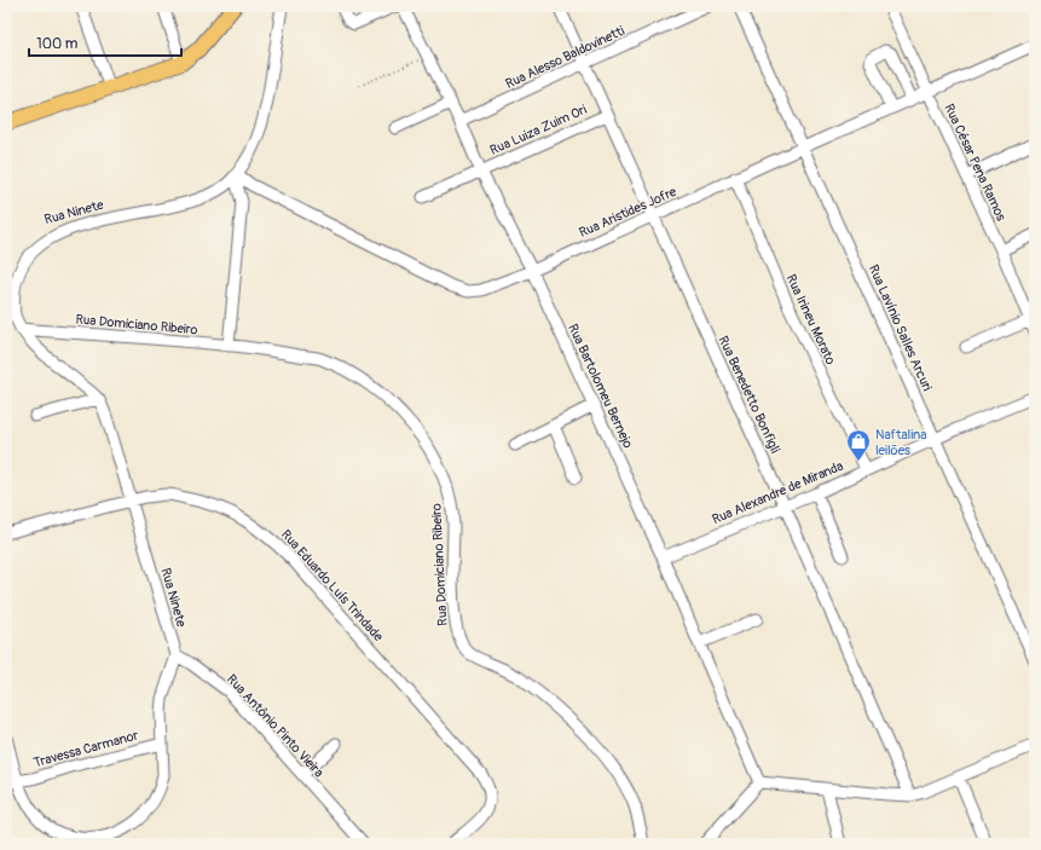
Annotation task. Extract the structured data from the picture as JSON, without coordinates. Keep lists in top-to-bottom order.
{
  "streets": {
    "street": [
      "Rua Alesso Baldovinetti",
      "Rua Luiza Zuim Ori",
      "Rua César Pena Ramos",
      "Rua Ninete",
      "Rua Aristides Jofre",
      "Rua Irineu Morato",
      "Rua Domiciano Ribeiro",
      "Rua Lavínio Salles Arcuri",
      "Rua Bartolomeu Bernejo",
      "Rua Benedetto Bonfigli",
      "Rua Alexandre de Miranda",
      "Rua Eduardo Luís Trindade",
      "Rua Antônio Pinto Vieira",
      "Travessa Carmanor"
    ]
  },
  "crossings": [
    ["Rua Alesso Baldovinetti", "Rua Bartolomeu Bernejo"],
    ["Rua Alesso Baldovinetti", "Rua Benedetto Bonfigli"],
    ["Rua Luiza Zuim Ori", "Rua Bartolomeu Bernejo"],
    ["Rua Luiza Zuim Ori", "Rua Benedetto Bonfigli"],
    ["Rua César Pena Ramos", "Rua Aristides Jofre"],
    ["Rua Ninete", "Rua Aristides Jofre"],
    ["Rua Ninete", "Rua Domiciano Ribeiro"],
    ["Rua Ninete", "Rua Eduardo Luís Trindade"],
    ["Rua Ninete", "Rua Antônio Pinto Vieira"],
    ["Rua Aristides Jofre", "Rua Irineu Morato"],
    ["Rua Aristides Jofre", "Rua Lavínio Salles Arcuri"],
    ["Rua Aristides Jofre", "Rua Bartolomeu Bernejo"],
    ["Rua Aristides Jofre", "Rua Benedetto Bonfigli"],
    ["Rua Irineu Morato", "Rua Alexandre de Miranda"],
    ["Rua Lavínio Salles Arcuri", "Rua Alexandre de Miranda"],
    ["Rua Bartolomeu Bernejo", "Rua Alexandre de Miranda"],
    ["Rua Benedetto Bonfigli", "Rua Alexandre de Miranda"]
  ],
  "places": {
    "shop": ["Naftalina leilões"]
  },
  "scale_bar": "100 m"
}
